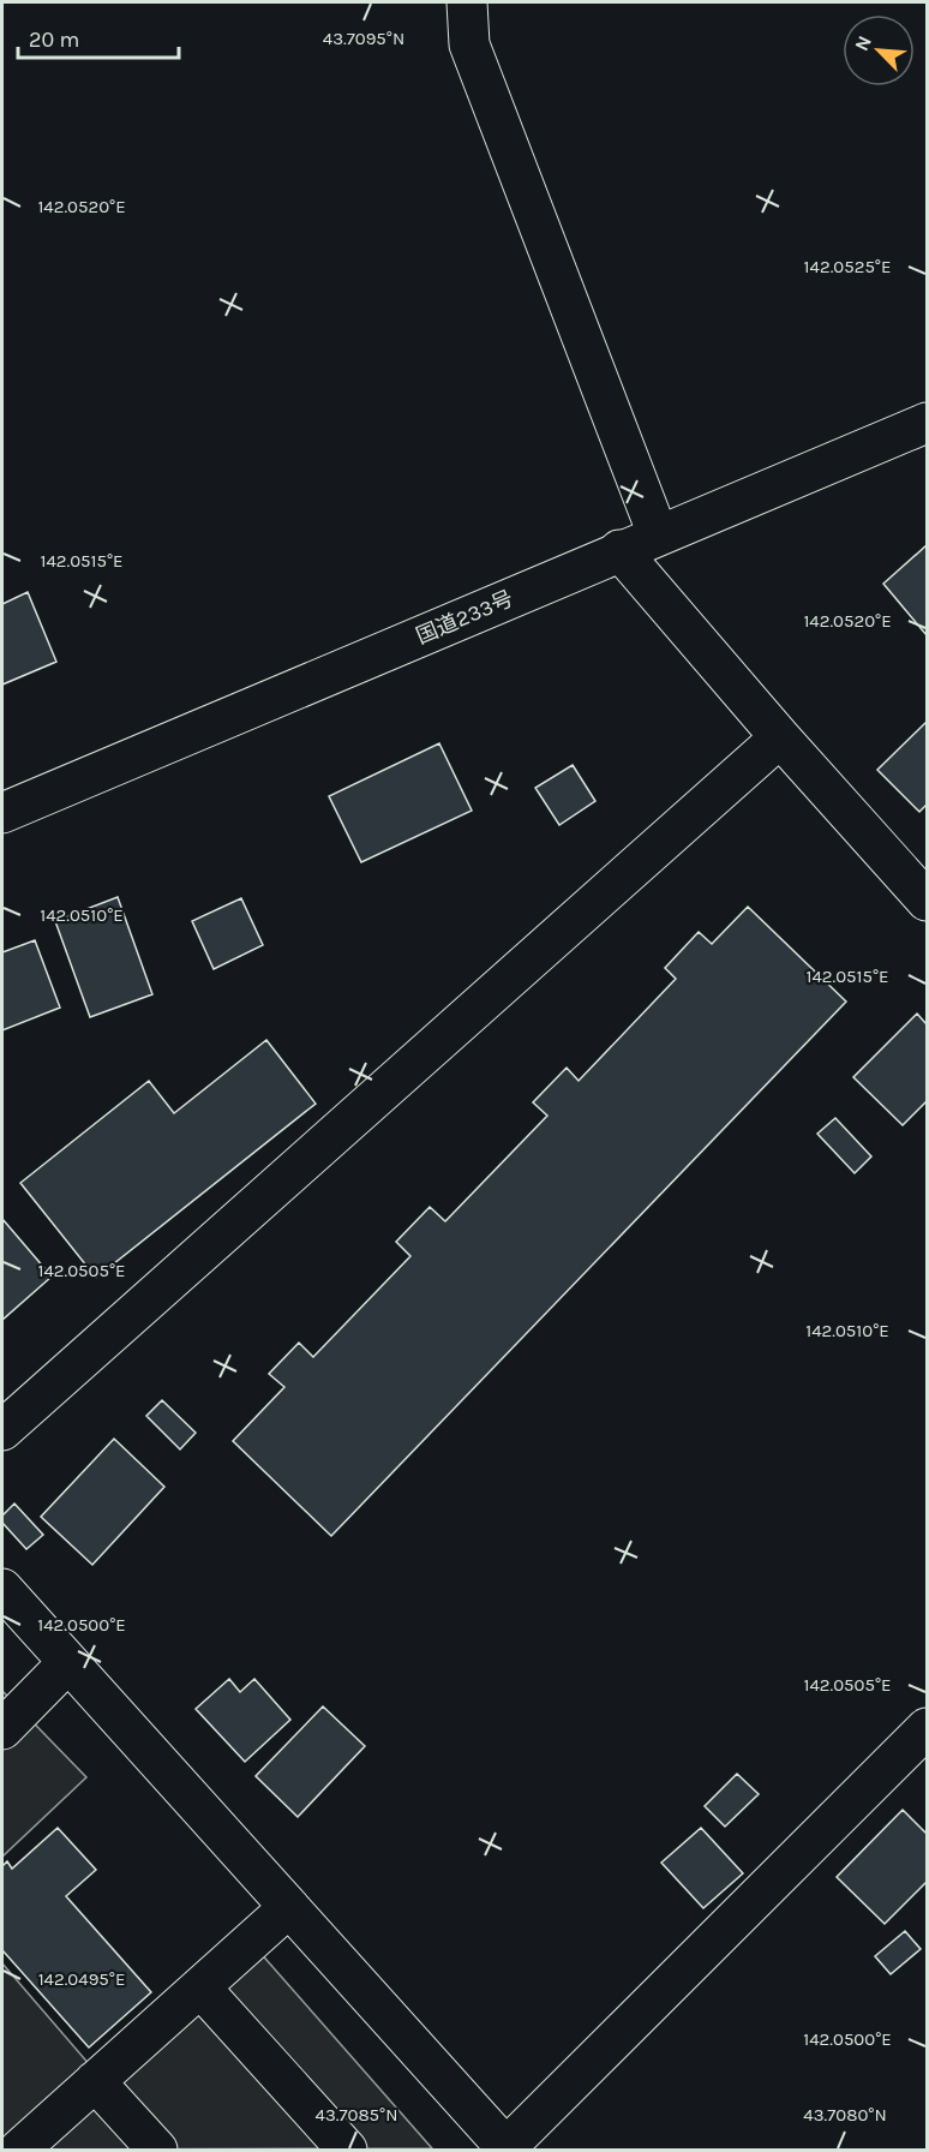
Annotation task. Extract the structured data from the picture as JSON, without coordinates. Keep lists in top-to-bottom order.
{
  "streets": {
    "main road": ["国道233号"]
  },
  "scale_bar": "20 m",
  "north": "top left",
  "coordinates": [
    "43.7095°N",
    "142.0520°E",
    "142.0525°E",
    "142.0515°E",
    "142.0510°E",
    "142.0505°E",
    "142.0500°E",
    "142.0495°E",
    "43.7085°N",
    "43.7080°N"
  ]
}
